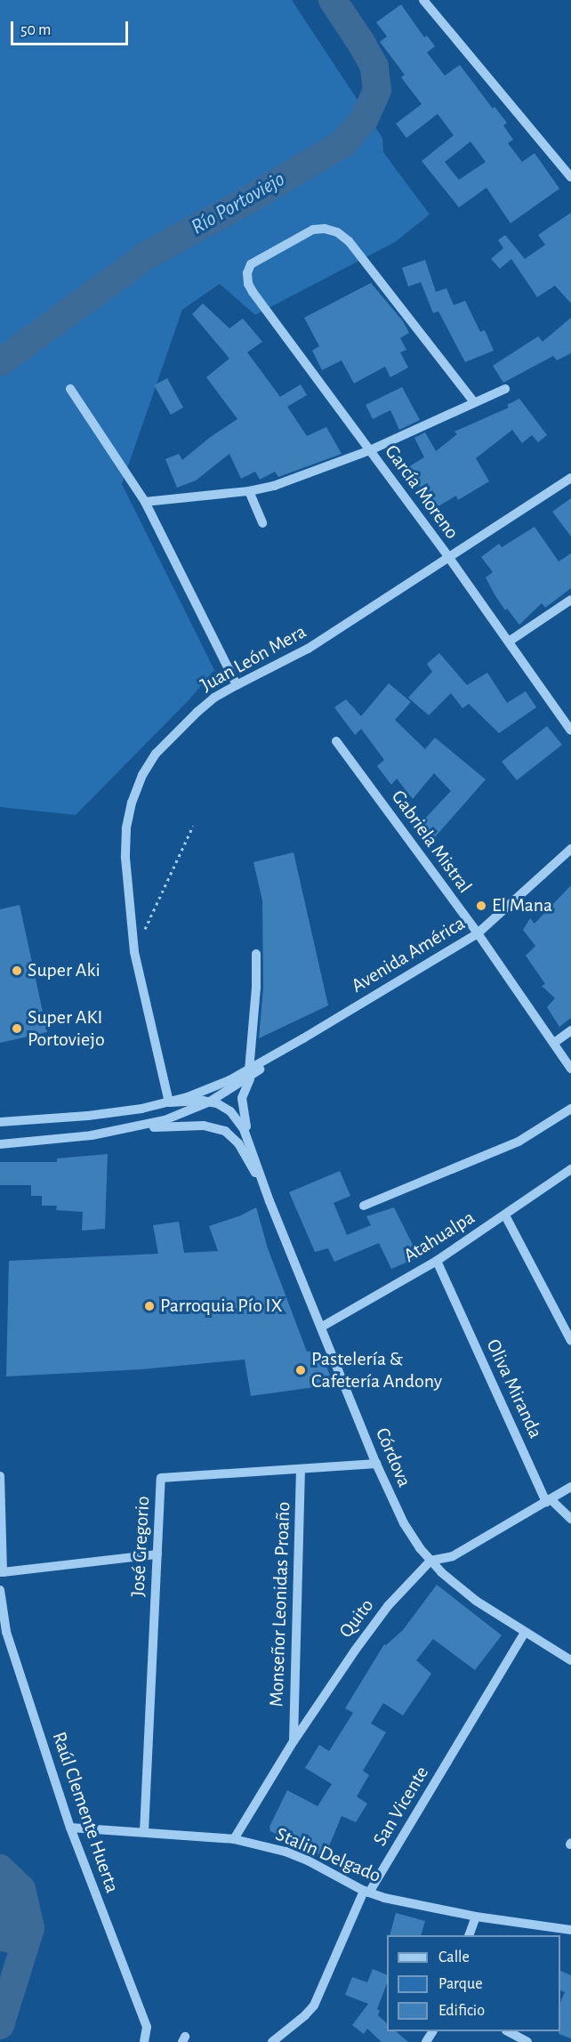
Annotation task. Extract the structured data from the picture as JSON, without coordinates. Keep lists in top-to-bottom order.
{
  "streets": {
    "street": [
      "García Moreno",
      "Juan León Mera",
      "Gabriela Mistral",
      "Avenida América",
      "Atahualpa",
      "Oliva Miranda",
      "Córdova",
      "José Gregorio",
      "Monseñor Leonidas Proaño",
      "Quito",
      "San Vicente",
      "Raúl Clemente Huerta",
      "Stalin Delgado"
    ]
  },
  "crossings": [
    ["García Moreno", "Juan León Mera"],
    ["Juan León Mera", "Avenida América"],
    ["Gabriela Mistral", "Avenida América"],
    ["Avenida América", "Córdova"],
    ["Atahualpa", "Oliva Miranda"],
    ["Atahualpa", "Córdova"],
    ["Córdova", "José Gregorio"],
    ["Córdova", "Quito"],
    ["Córdova", "San Vicente"],
    ["José Gregorio", "Monseñor Leonidas Proaño"],
    ["José Gregorio", "Stalin Delgado"],
    ["Monseñor Leonidas Proaño", "Quito"],
    ["Quito", "Stalin Delgado"],
    ["San Vicente", "Stalin Delgado"],
    ["Raúl Clemente Huerta", "Stalin Delgado"]
  ],
  "water": ["Río Portoviejo"],
  "places": [
    "El Mana",
    "Super Aki",
    "Super AKI Portoviejo",
    "Parroquia Pío IX",
    "Pastelería & Cafetería Andony"
  ],
  "legend": ["Calle", "Parque", "Edificio"],
  "scale_bar": "50 m"
}
